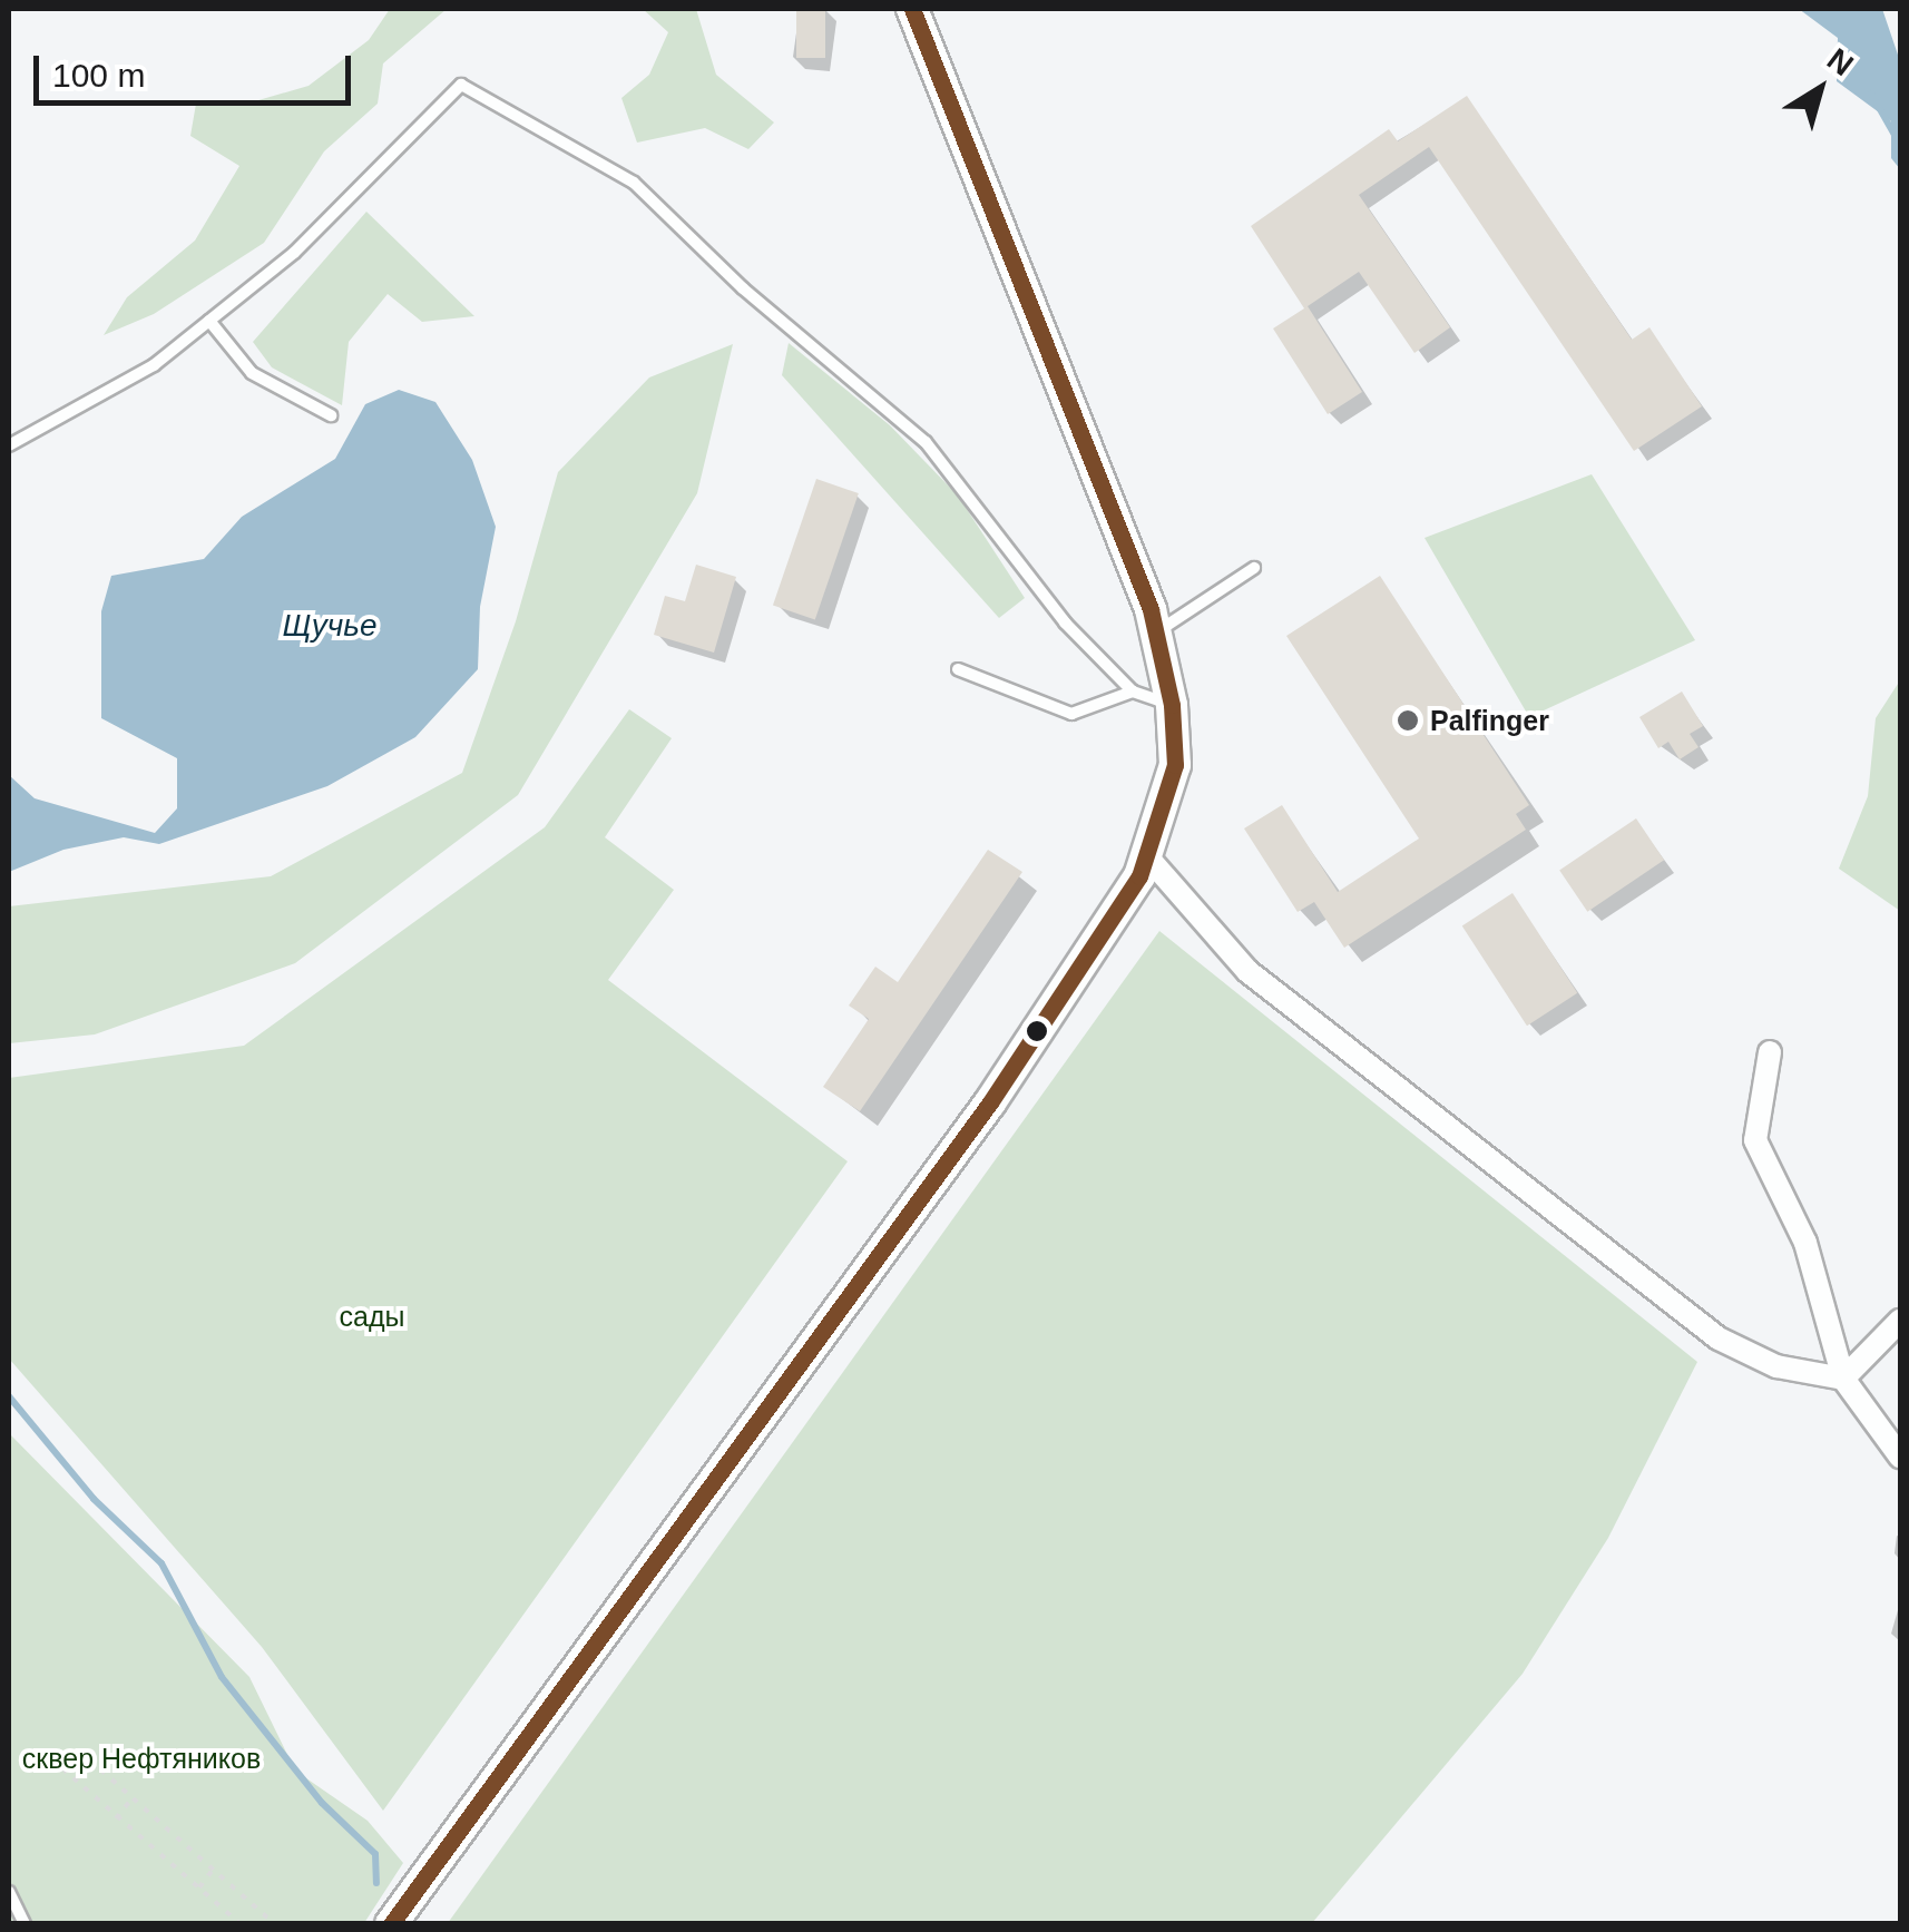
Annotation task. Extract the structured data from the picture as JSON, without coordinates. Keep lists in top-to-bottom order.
{
  "water": ["Щучье"],
  "parks": ["сады", "сквер Нефтяников"],
  "places": ["Palfinger"],
  "scale_bar": "100 m",
  "north": "top right"
}
